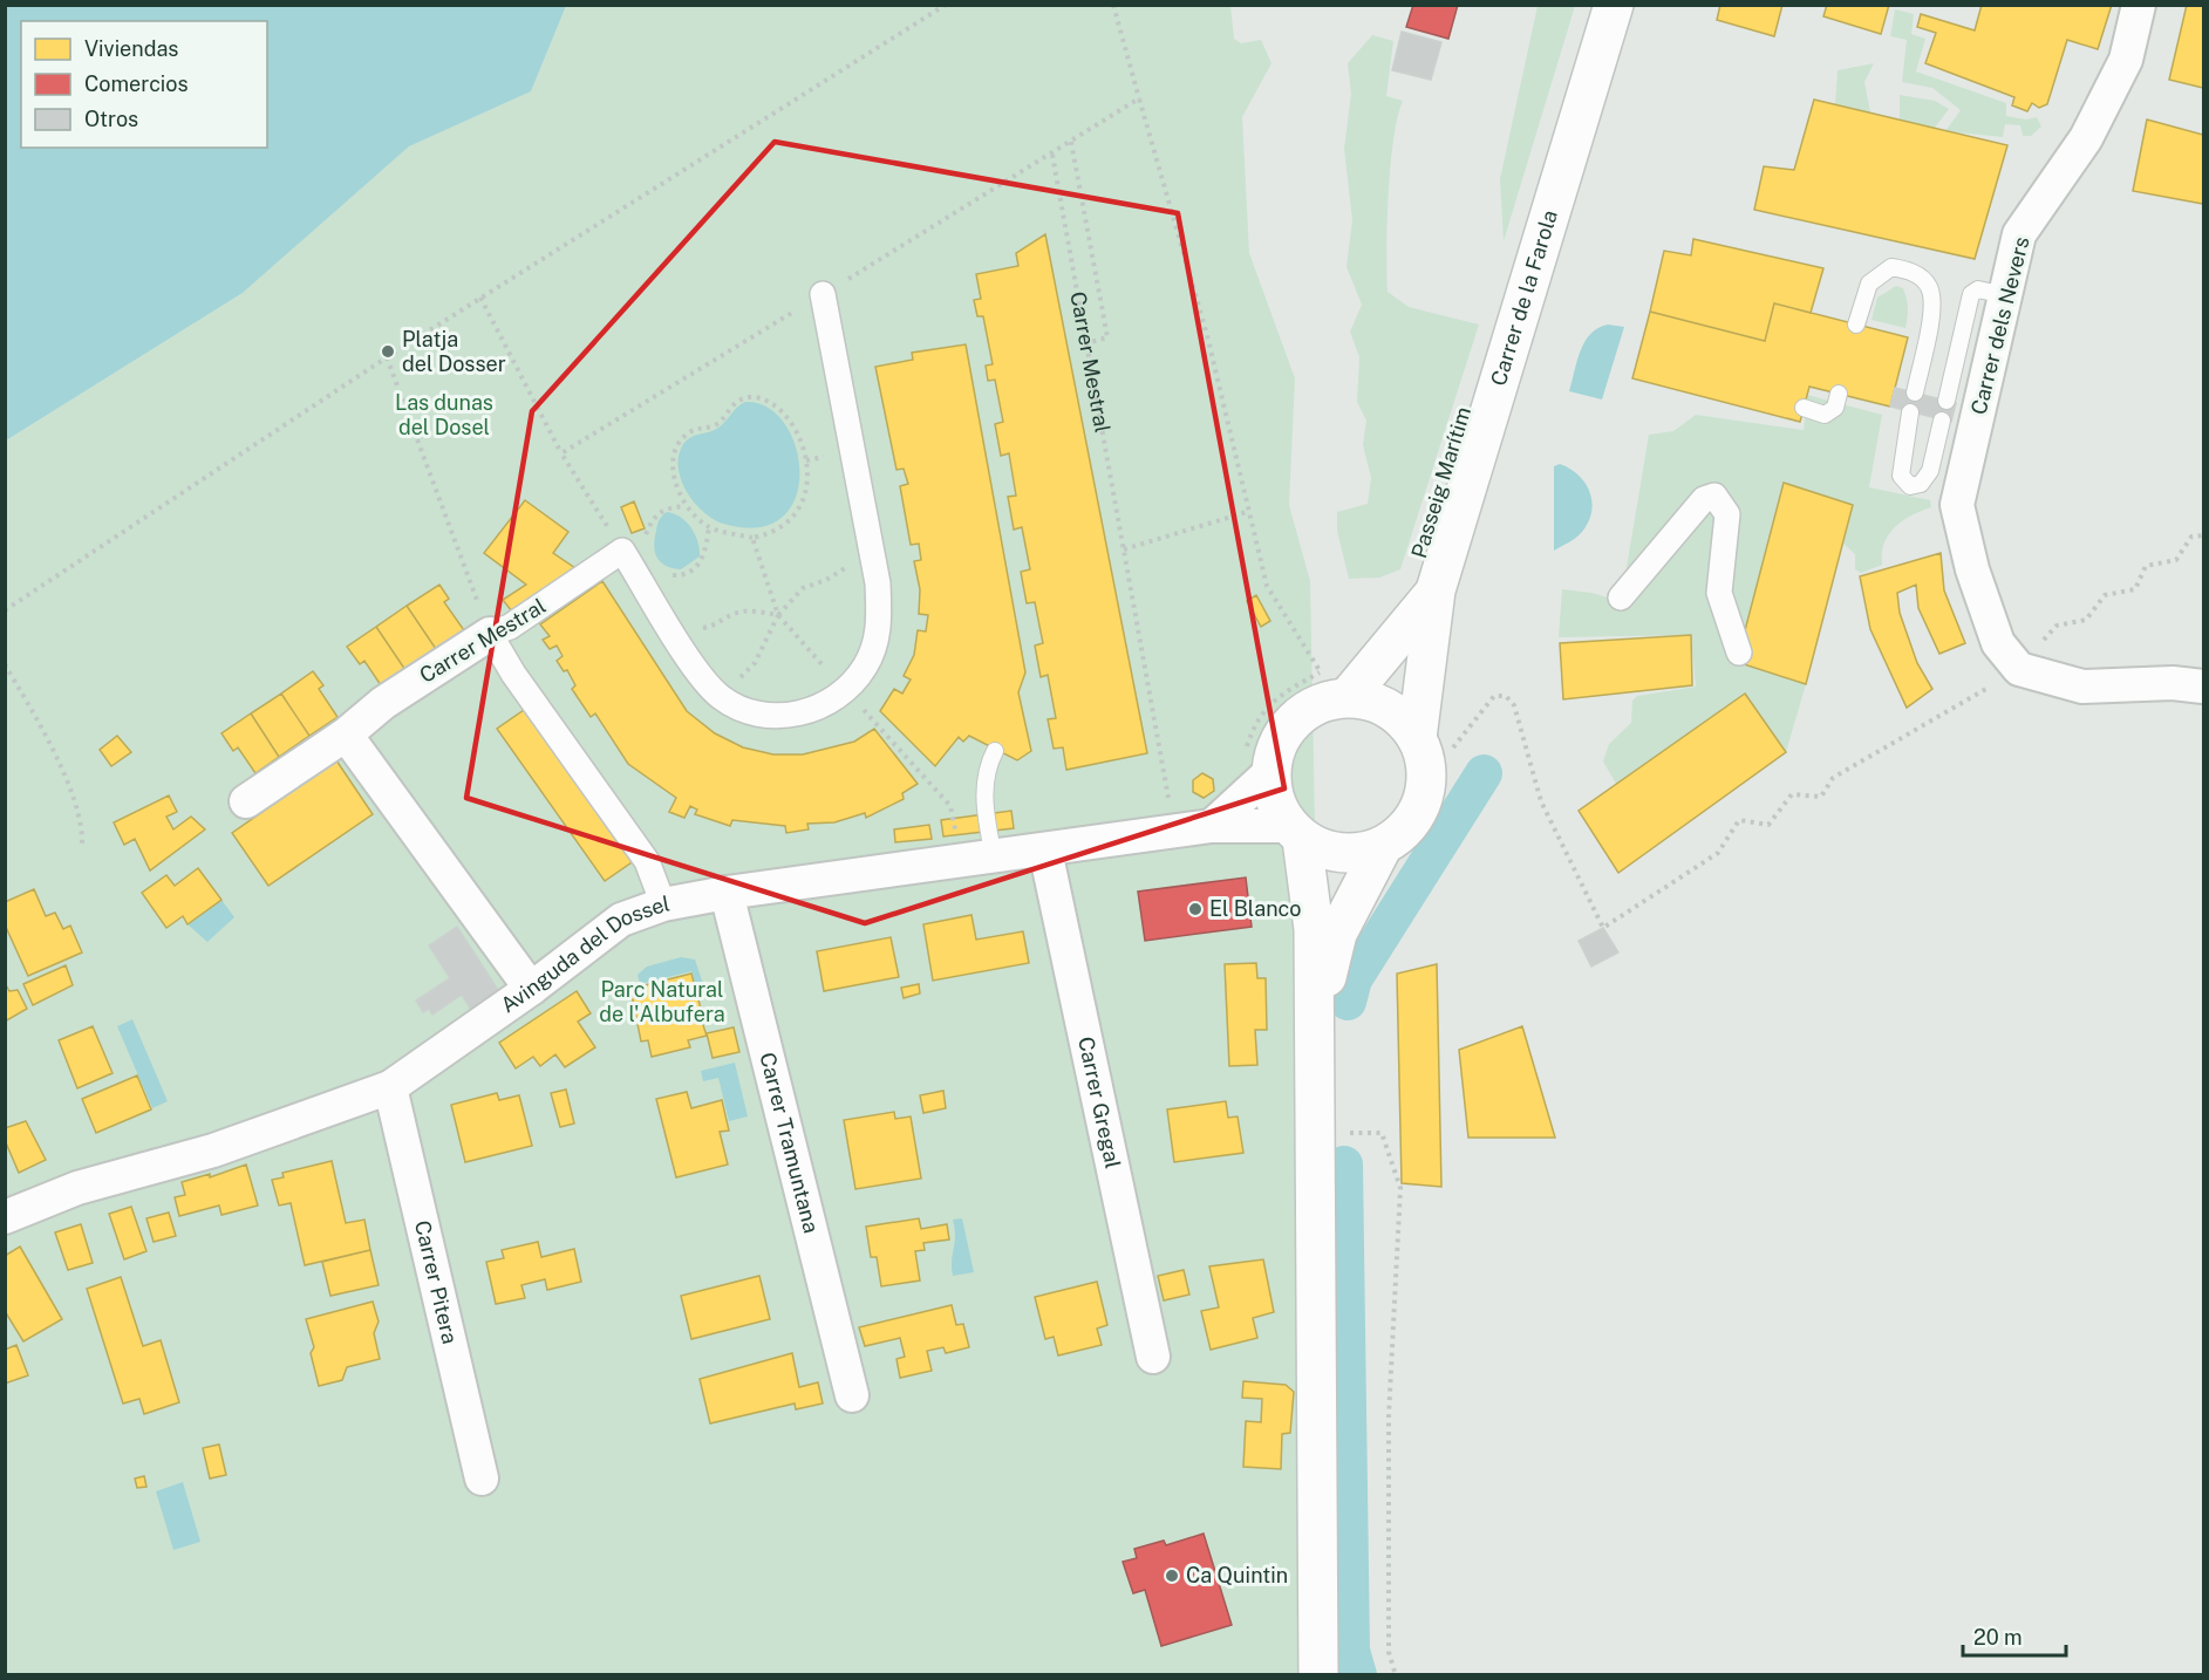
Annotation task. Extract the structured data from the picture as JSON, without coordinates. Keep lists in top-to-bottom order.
{
  "streets": {
    "street": [
      "Carrer de la Farola",
      "Carrer dels Nevers",
      "Carrer Mestral",
      "Avinguda del Dossel",
      "Carrer Gregal",
      "Carrer Tramuntana",
      "Carrer Pitera"
    ]
  },
  "crossings": [
    ["Carrer Mestral", "Avinguda del Dossel"],
    ["Avinguda del Dossel", "Carrer Gregal"],
    ["Avinguda del Dossel", "Carrer Tramuntana"],
    ["Avinguda del Dossel", "Carrer Pitera"]
  ],
  "parks": ["Las dunas del Dosel", "Parc Natural de l'Albufera"],
  "places": ["Platja del Dosser", "El Blanco", "Ca Quintin"],
  "legend": ["Viviendas", "Comercios", "Otros"],
  "scale_bar": "20 m"
}
